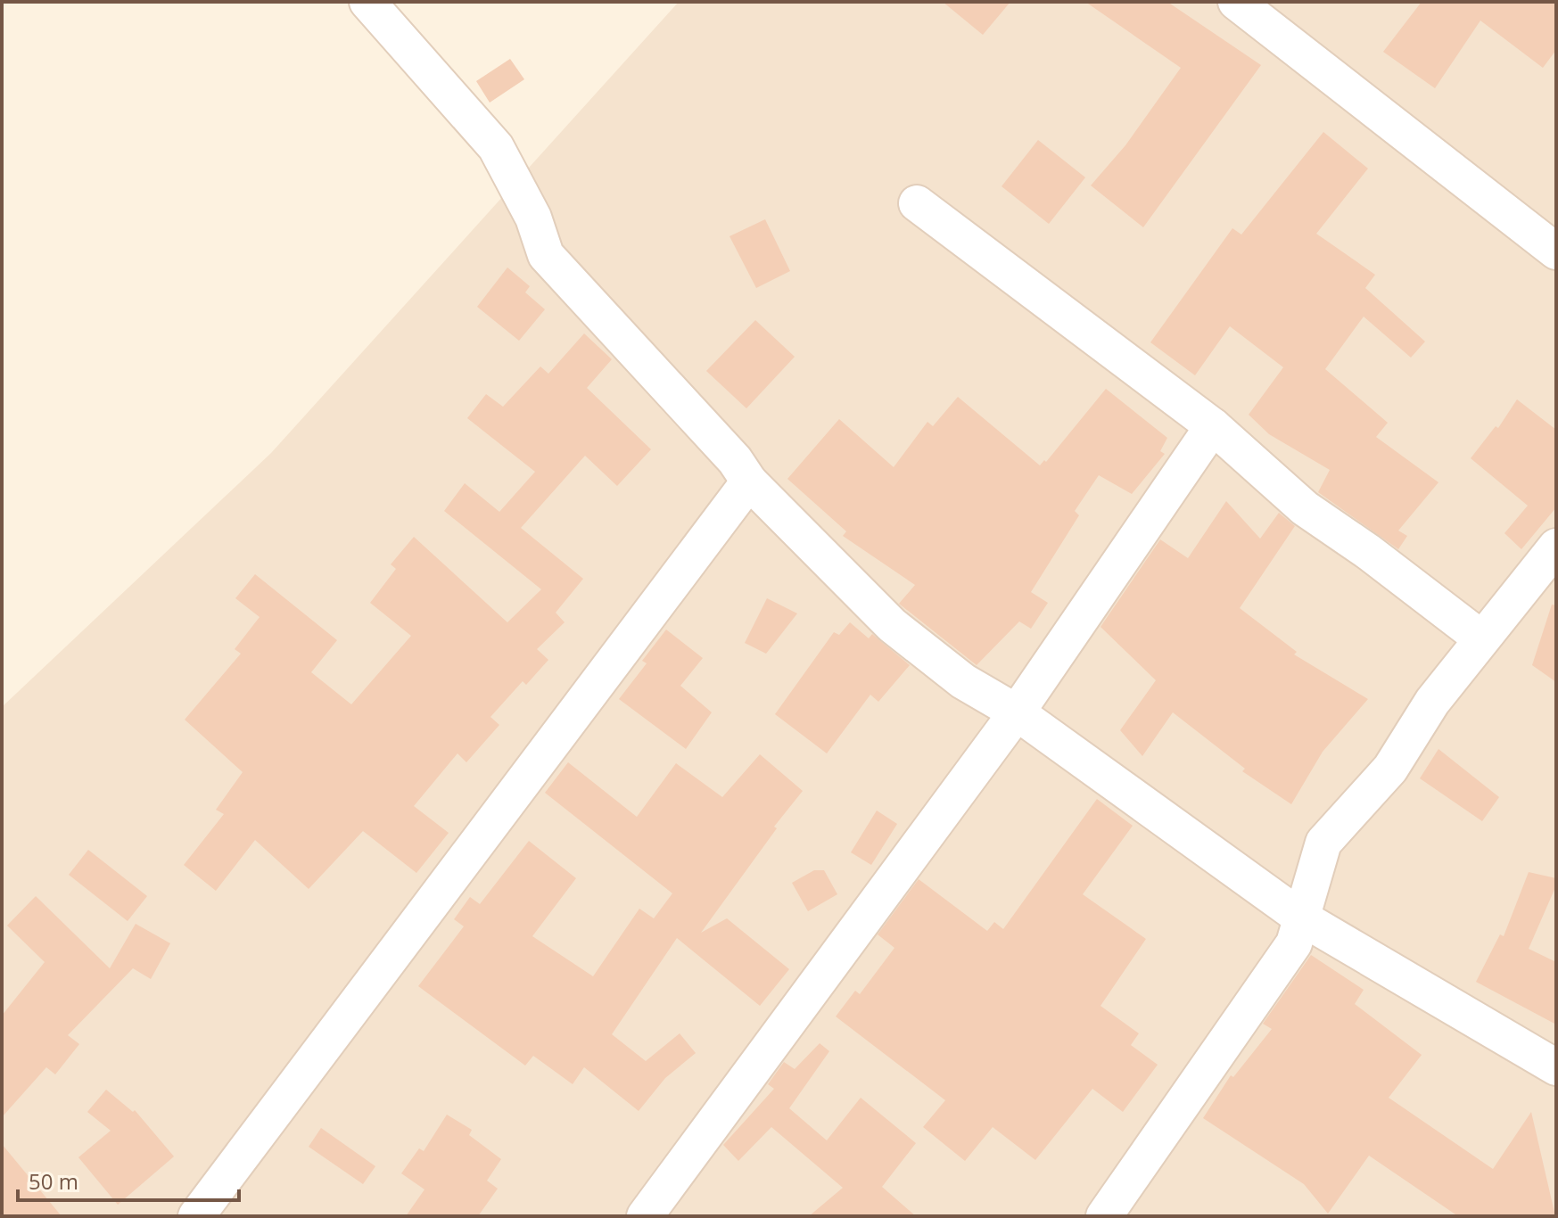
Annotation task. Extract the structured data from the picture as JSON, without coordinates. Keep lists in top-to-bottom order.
{
  "scale_bar": "50 m"
}
